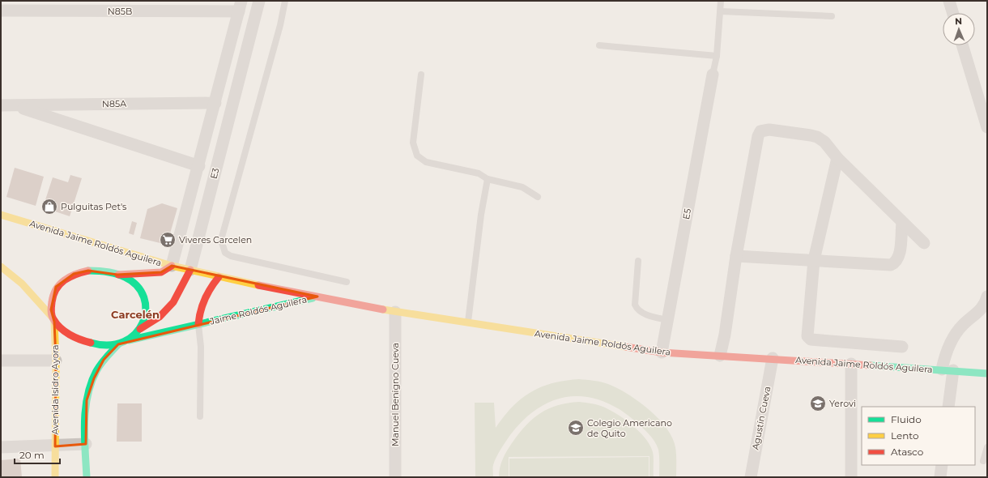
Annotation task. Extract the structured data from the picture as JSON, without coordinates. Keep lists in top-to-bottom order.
{
  "streets": {
    "street": [
      "N85B",
      "N85A",
      "E3",
      "E5",
      "Avenida Jaime Roldós Aguilera",
      "Jaime Roldós Aguilera",
      "Avenida Isidro Ayora",
      "Manuel Benigno Cueva",
      "Agustín Cueva"
    ]
  },
  "crossings": [
    ["N85B", "E3"],
    ["N85A", "E3"],
    ["E3", "Avenida Jaime Roldós Aguilera"],
    ["E3", "Jaime Roldós Aguilera"],
    ["E3", "Avenida Isidro Ayora"],
    ["E5", "Avenida Jaime Roldós Aguilera"],
    ["Avenida Jaime Roldós Aguilera", "Jaime Roldós Aguilera"],
    ["Avenida Jaime Roldós Aguilera", "Manuel Benigno Cueva"],
    ["Avenida Jaime Roldós Aguilera", "Agustín Cueva"],
    ["Jaime Roldós Aguilera", "Avenida Isidro Ayora"]
  ],
  "districts": ["Carcelén"],
  "places": {
    "shop": ["Pulguitas Pet's"],
    "supermarket": ["Viveres Carcelen"],
    "school or university": ["Yerovi", "Colegio Americano de Quito"]
  },
  "legend": ["Fluido", "Lento", "Atasco"],
  "scale_bar": "20 m",
  "north": "top"
}
